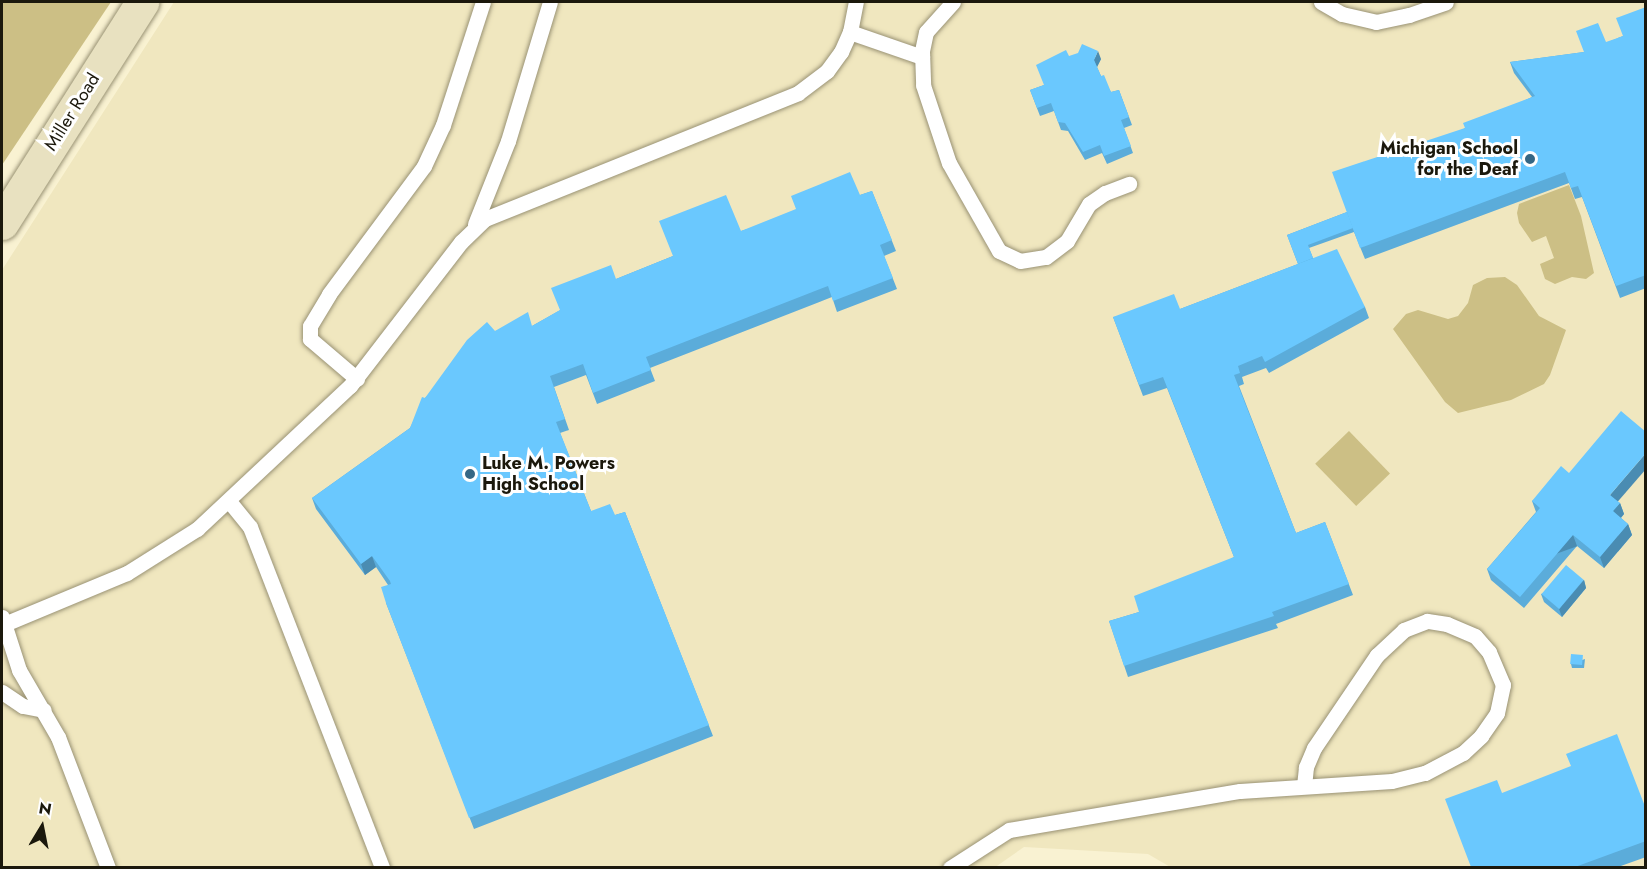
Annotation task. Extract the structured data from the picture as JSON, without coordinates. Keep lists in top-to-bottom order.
{
  "streets": {
    "main road": ["Miller Road"]
  },
  "places": ["Michigan School for the Deaf", "Luke M. Powers High School"],
  "north": "top"
}
